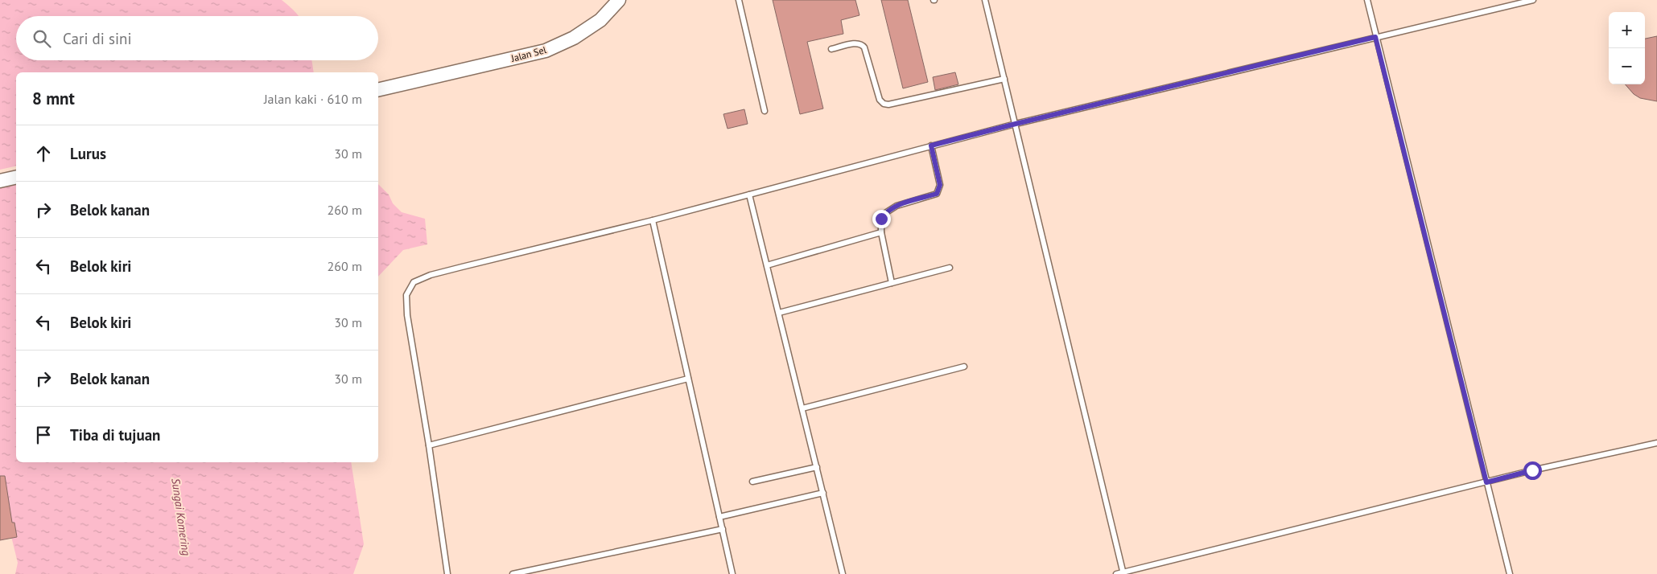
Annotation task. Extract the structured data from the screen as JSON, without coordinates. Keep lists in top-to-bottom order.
{
  "streets": {
    "street": ["Jalan Sel"]
  },
  "water": ["Sungai Komering"],
  "page": {
    "map_buttons": ["+", "−"],
    "search": "Cari di sini",
    "heading": ["8 mnt", "Jalan kaki · 610 m"],
    "list": [
      ["Lurus", "30 m"],
      ["Belok kanan", "260 m"],
      ["Belok kiri", "260 m"],
      ["Belok kiri", "30 m"],
      ["Belok kanan", "30 m"],
      "Tiba di tujuan"
    ]
  }
}
